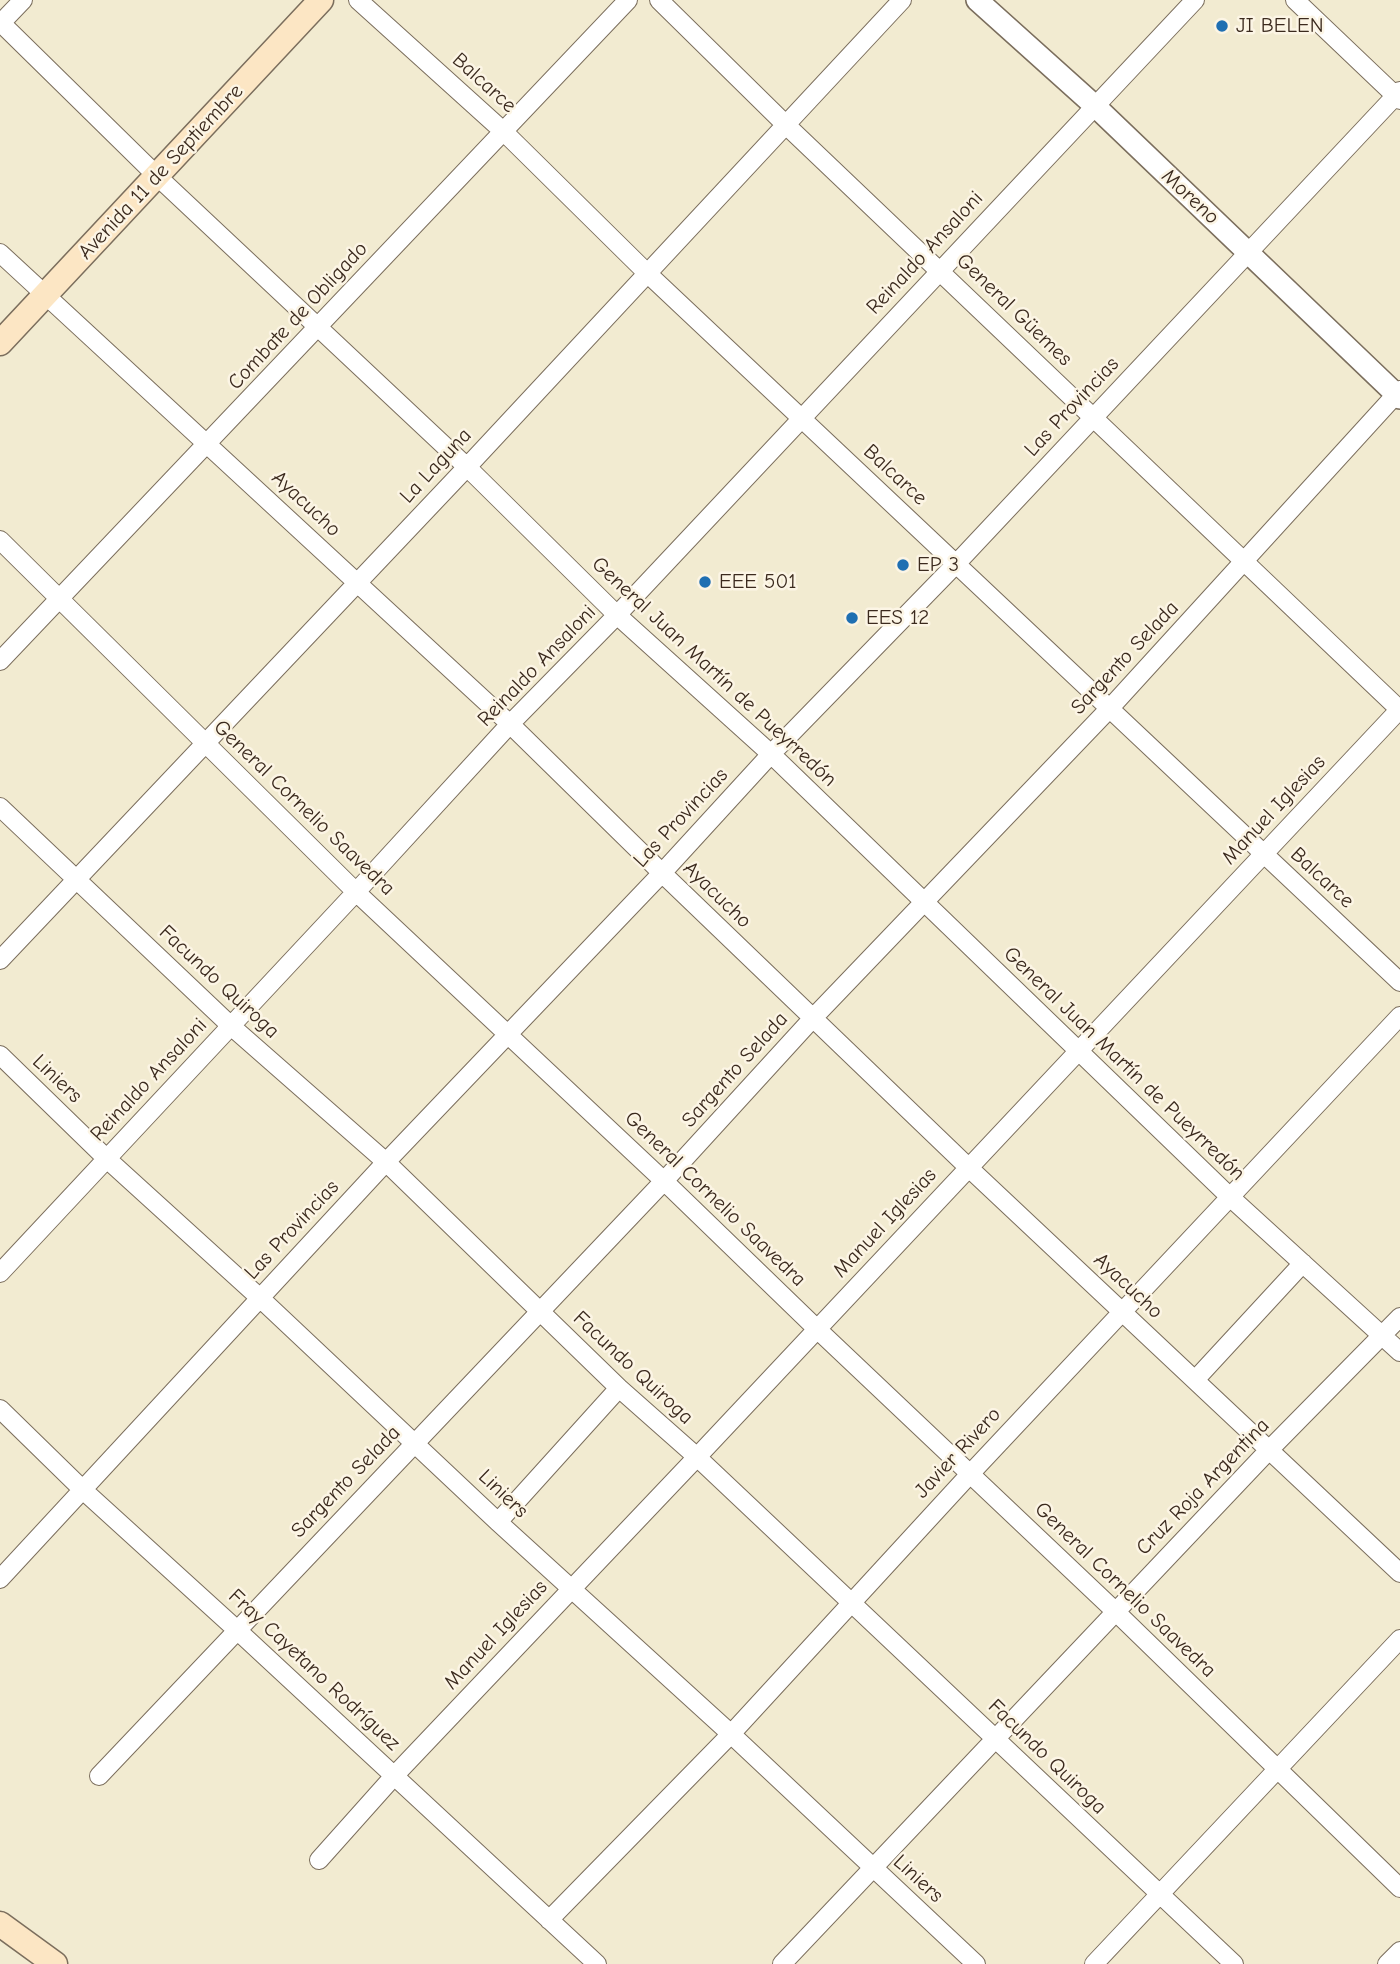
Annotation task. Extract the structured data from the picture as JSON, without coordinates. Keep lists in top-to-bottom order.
{
  "streets": {
    "main road": ["Avenida 11 de Septiembre"],
    "street": [
      "Balcarce",
      "Moreno",
      "Reinaldo Ansaloni",
      "General Güemes",
      "Combate de Obligado",
      "Las Provincias",
      "La Laguna",
      "Ayacucho",
      "Sargento Selada",
      "General Juan Martín de Pueyrredón",
      "General Cornelio Saavedra",
      "Manuel Iglesias",
      "Facundo Quiroga",
      "Liniers",
      "Javier Rivero",
      "Cruz Roja Argentina",
      "Fray Cayetano Rodríguez"
    ]
  },
  "crossings": [
    ["Balcarce", "Reinaldo Ansaloni"],
    ["Balcarce", "Combate de Obligado"],
    ["Balcarce", "Las Provincias"],
    ["Balcarce", "La Laguna"],
    ["Balcarce", "Sargento Selada"],
    ["Balcarce", "Manuel Iglesias"],
    ["Avenida 11 de Septiembre", "Ayacucho"],
    ["Avenida 11 de Septiembre", "General Juan Martín de Pueyrredón"],
    ["Moreno", "Reinaldo Ansaloni"],
    ["Moreno", "Las Provincias"],
    ["Moreno", "Sargento Selada"],
    ["Reinaldo Ansaloni", "General Güemes"],
    ["Reinaldo Ansaloni", "Ayacucho"],
    ["Reinaldo Ansaloni", "General Juan Martín de Pueyrredón"],
    ["Reinaldo Ansaloni", "General Cornelio Saavedra"],
    ["Reinaldo Ansaloni", "Facundo Quiroga"],
    ["Reinaldo Ansaloni", "Liniers"],
    ["General Güemes", "Las Provincias"],
    ["General Güemes", "La Laguna"],
    ["General Güemes", "Sargento Selada"],
    ["General Güemes", "Manuel Iglesias"],
    ["Combate de Obligado", "Ayacucho"],
    ["Combate de Obligado", "General Juan Martín de Pueyrredón"],
    ["Combate de Obligado", "General Cornelio Saavedra"],
    ["Las Provincias", "Ayacucho"],
    ["Las Provincias", "General Juan Martín de Pueyrredón"],
    ["Las Provincias", "General Cornelio Saavedra"],
    ["Las Provincias", "Facundo Quiroga"],
    ["Las Provincias", "Liniers"],
    ["Las Provincias", "Fray Cayetano Rodríguez"],
    ["La Laguna", "Ayacucho"],
    ["La Laguna", "General Juan Martín de Pueyrredón"],
    ["La Laguna", "General Cornelio Saavedra"],
    ["La Laguna", "Facundo Quiroga"],
    ["Ayacucho", "Sargento Selada"],
    ["Ayacucho", "Manuel Iglesias"],
    ["Ayacucho", "Javier Rivero"],
    ["Ayacucho", "Cruz Roja Argentina"],
    ["Sargento Selada", "General Juan Martín de Pueyrredón"],
    ["Sargento Selada", "General Cornelio Saavedra"],
    ["Sargento Selada", "Facundo Quiroga"],
    ["Sargento Selada", "Liniers"],
    ["Sargento Selada", "Fray Cayetano Rodríguez"],
    ["General Juan Martín de Pueyrredón", "Manuel Iglesias"],
    ["General Juan Martín de Pueyrredón", "Javier Rivero"],
    ["General Juan Martín de Pueyrredón", "Cruz Roja Argentina"],
    ["General Cornelio Saavedra", "Manuel Iglesias"],
    ["General Cornelio Saavedra", "Javier Rivero"],
    ["General Cornelio Saavedra", "Cruz Roja Argentina"],
    ["Manuel Iglesias", "Facundo Quiroga"],
    ["Manuel Iglesias", "Liniers"],
    ["Manuel Iglesias", "Fray Cayetano Rodríguez"],
    ["Facundo Quiroga", "Javier Rivero"],
    ["Facundo Quiroga", "Cruz Roja Argentina"],
    ["Liniers", "Javier Rivero"],
    ["Liniers", "Cruz Roja Argentina"],
    ["Javier Rivero", "Fray Cayetano Rodríguez"]
  ],
  "places": [
    "JI BELEN",
    "EP 3",
    "EEE 501",
    "EES 12"
  ]
}
